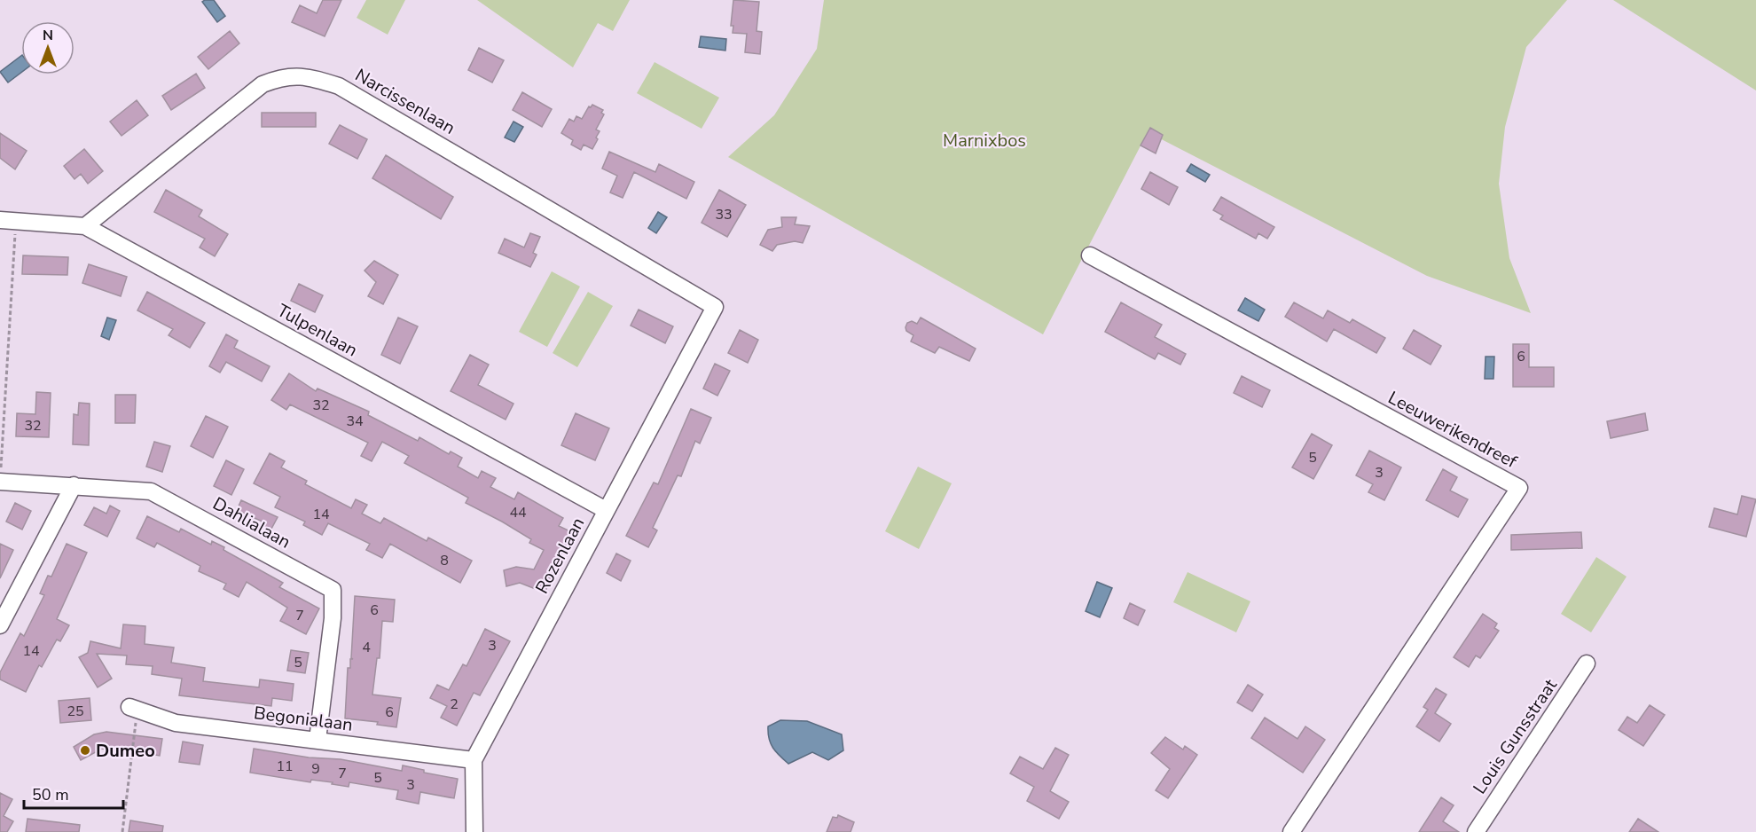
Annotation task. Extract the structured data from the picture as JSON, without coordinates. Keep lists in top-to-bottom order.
{
  "streets": {
    "street": [
      "Narcissenlaan",
      "Tulpenlaan",
      "Leeuwerikendreef",
      "Dahlialaan",
      "Rozenlaan",
      "Begonialaan",
      "Louis Gunsstraat"
    ]
  },
  "crossings": [
    ["Narcissenlaan", "Tulpenlaan"],
    ["Narcissenlaan", "Rozenlaan"],
    ["Tulpenlaan", "Rozenlaan"],
    ["Dahlialaan", "Begonialaan"],
    ["Rozenlaan", "Begonialaan"]
  ],
  "parks": ["Marnixbos"],
  "places": ["Dumeo"],
  "house_numbers": [
    "33",
    "6",
    "32",
    "34",
    "32",
    "5",
    "3",
    "44",
    "14",
    "8",
    "6",
    "7",
    "3",
    "4",
    "14",
    "5",
    "2",
    "25",
    "6",
    "11",
    "9",
    "7",
    "5",
    "3"
  ],
  "scale_bar": "50 m",
  "north": "top"
}
